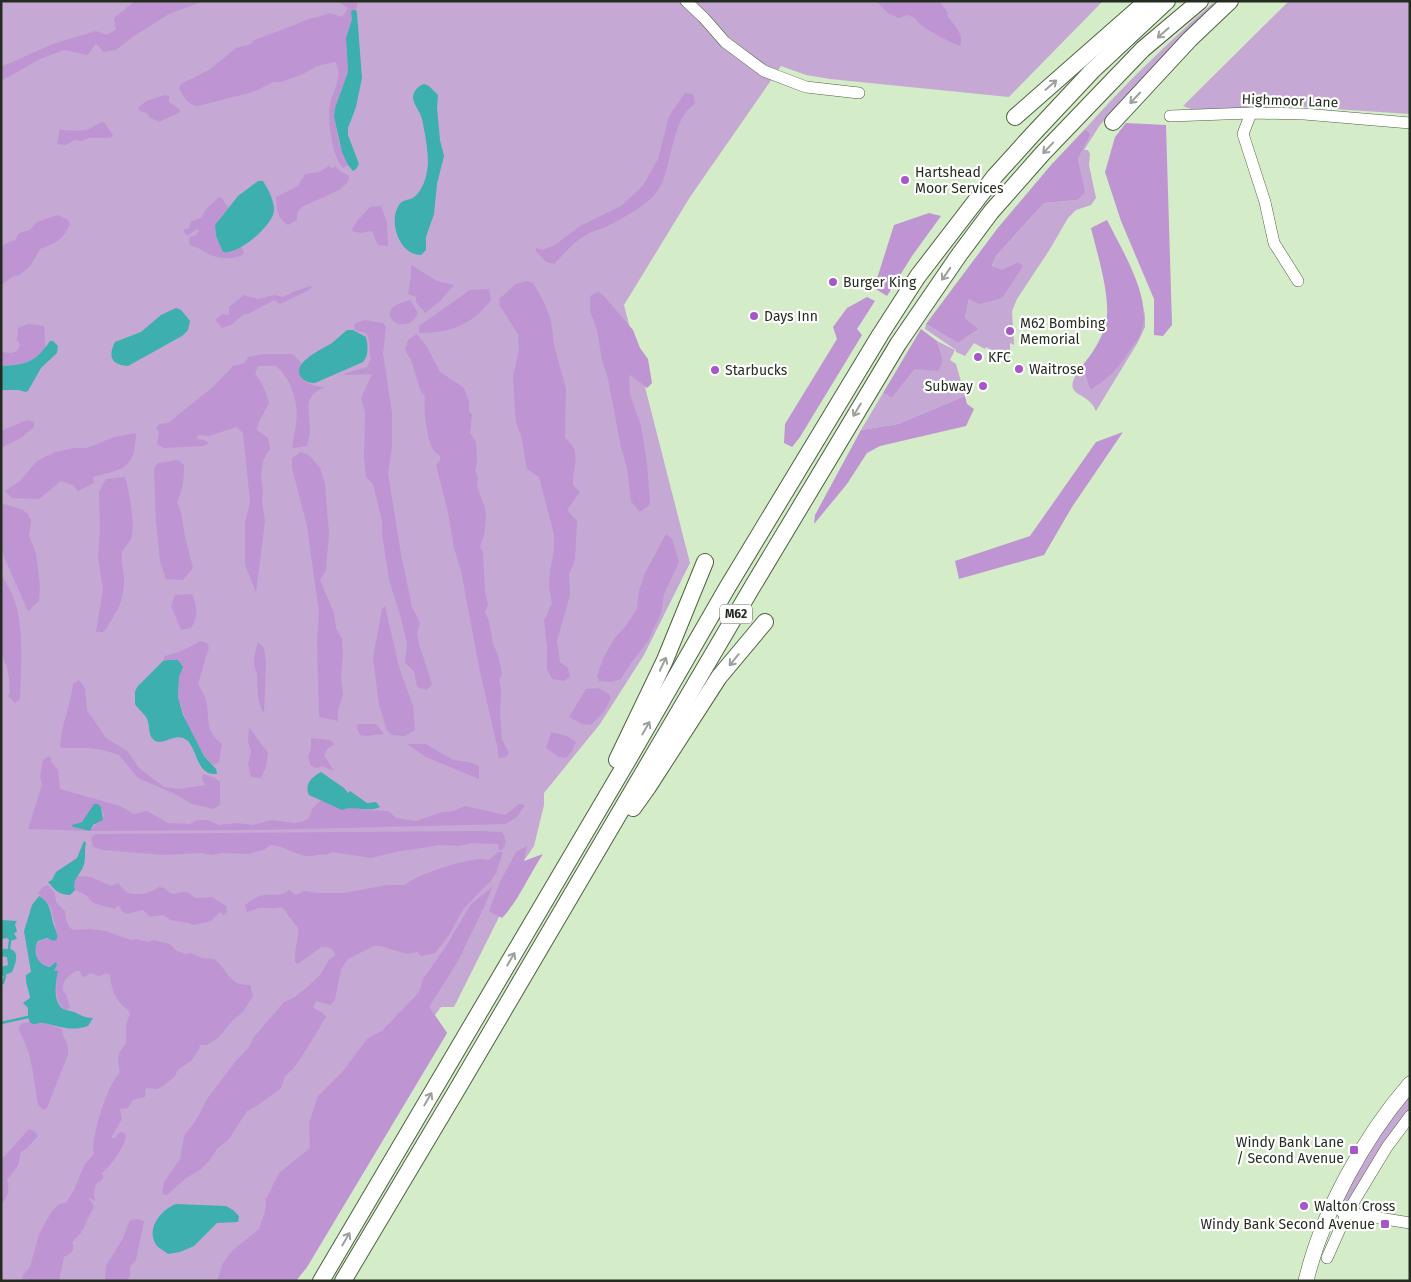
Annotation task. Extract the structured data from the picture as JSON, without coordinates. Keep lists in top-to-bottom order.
{
  "streets": {
    "highway": ["M62"],
    "street": ["Highmoor Lane"]
  },
  "places": {
    "other": [
      "Hartshead Moor Services",
      "Burger King",
      "Days Inn",
      "M62 Bombing Memorial",
      "KFC",
      "Waitrose",
      "Starbucks",
      "Subway",
      "Walton Cross"
    ],
    "transit": ["Windy Bank Lane / Second Avenue", "Windy Bank Second Avenue"]
  }
}
